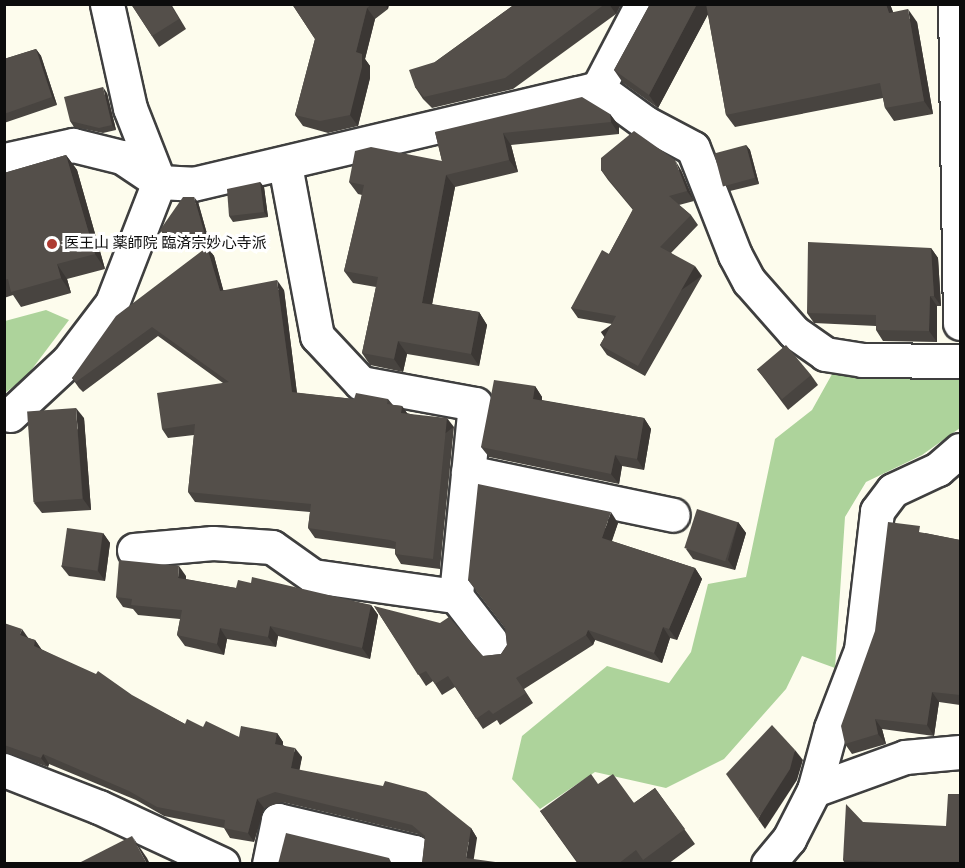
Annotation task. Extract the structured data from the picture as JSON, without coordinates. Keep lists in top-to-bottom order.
{
  "places": ["医王山 薬師院 臨済宗妙心寺派"]
}
